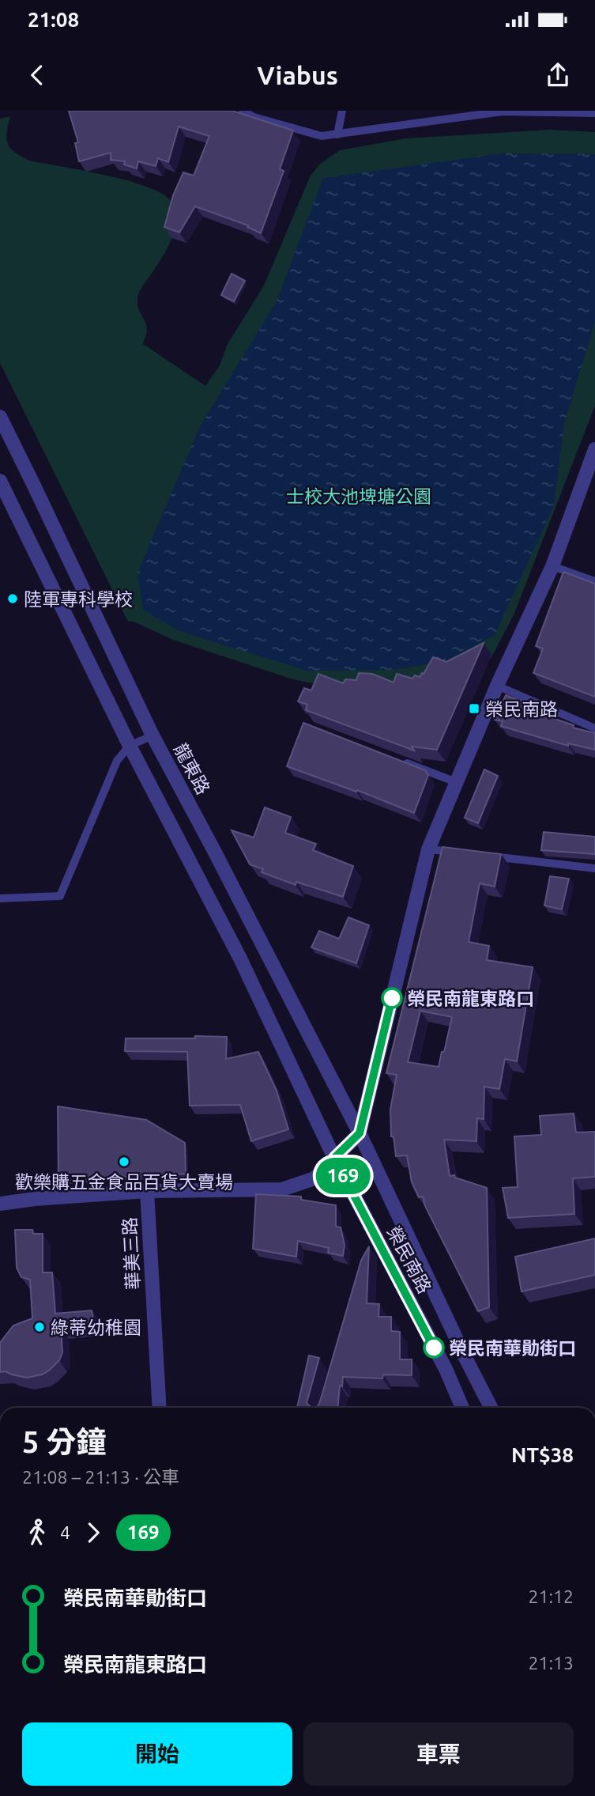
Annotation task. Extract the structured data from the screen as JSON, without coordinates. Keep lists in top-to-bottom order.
{
  "streets": {
    "street": ["龍東路", "華美三路", "榮民南路"]
  },
  "crossings": [
    ["龍東路", "榮民南路"]
  ],
  "parks": ["士校大池埤塘公園"],
  "places": {
    "other": [
      "陸軍專科學校",
      "榮民南龍東路口",
      "歡樂購五金食品百貨大賣場",
      "綠蒂幼稚園",
      "榮民南華勛街口"
    ],
    "transit": ["榮民南路"]
  },
  "lines": ["bus line 169"],
  "page": {
    "status": "21:08",
    "header": "Viabus",
    "on_map": "169",
    "heading": ["5 分鐘", "21:08 – 21:13 · 公車", "NT$38"],
    "legs": ["4", "169"],
    "list": [
      {
        "name": "榮民南華勛街口",
        "value": "21:12"
      },
      {
        "name": "榮民南龍東路口",
        "value": "21:13"
      }
    ],
    "buttons": ["開始", "車票"]
  }
}
